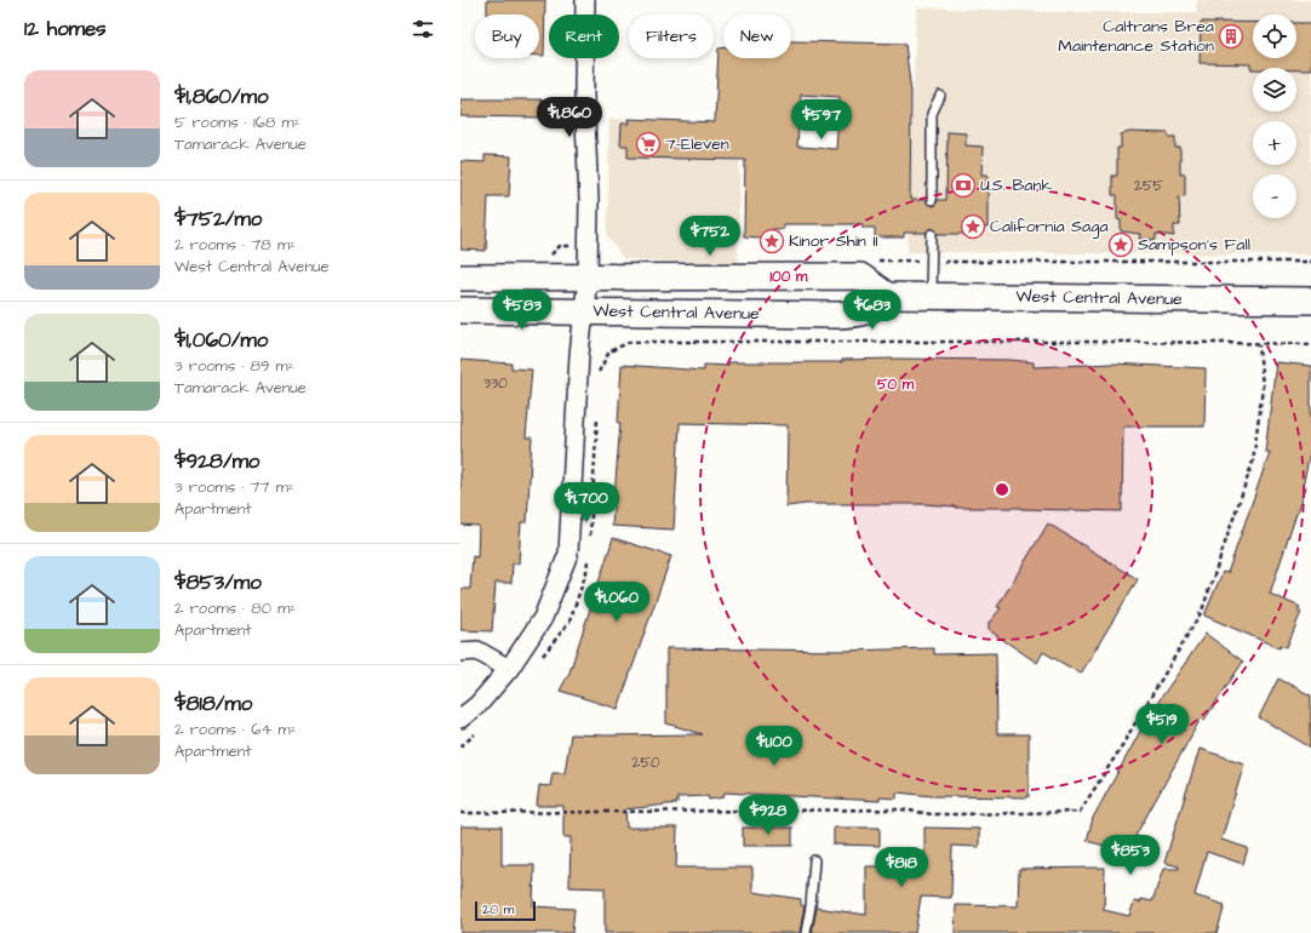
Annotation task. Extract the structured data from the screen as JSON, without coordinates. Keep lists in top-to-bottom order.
{
  "streets": {
    "main road": ["West Central Avenue"]
  },
  "places": {
    "building": ["Caltrans Brea Maintenance Station"],
    "supermarket": ["7-Eleven"],
    "bank": ["U.S. Bank"],
    "place": ["California Saga", "Kinor Shin II", "Sampson's Fall"]
  },
  "house_numbers": ["255", "330", "250"],
  "scale_bar": "20 m",
  "page": {
    "heading": "12 homes",
    "map_buttons": ["+", "−"],
    "chip": [
      "Buy",
      "Rent",
      "Filters",
      "New"
    ],
    "list": [
      {
        "name": "$1,860/mo",
        "note": "5 rooms · 168 m² · Tamarack Avenue"
      },
      {
        "name": "$752/mo",
        "note": "2 rooms · 78 m² · West Central Avenue"
      },
      {
        "name": "$1,060/mo",
        "note": "3 rooms · 89 m² · Tamarack Avenue"
      },
      {
        "name": "$928/mo",
        "note": "3 rooms · 77 m² · Apartment"
      },
      {
        "name": "$853/mo",
        "note": "2 rooms · 80 m² · Apartment"
      },
      {
        "name": "$818/mo",
        "note": "2 rooms · 64 m² · Apartment"
      }
    ],
    "price": [
      "$1,860",
      "$597",
      "$752",
      "$583",
      "$683",
      "$1,700",
      "$1,060",
      "$519",
      "$1,100",
      "$928",
      "$853",
      "$818"
    ],
    "scale": "20 m"
  },
  "rings": ["100 m", "50 m"]
}
